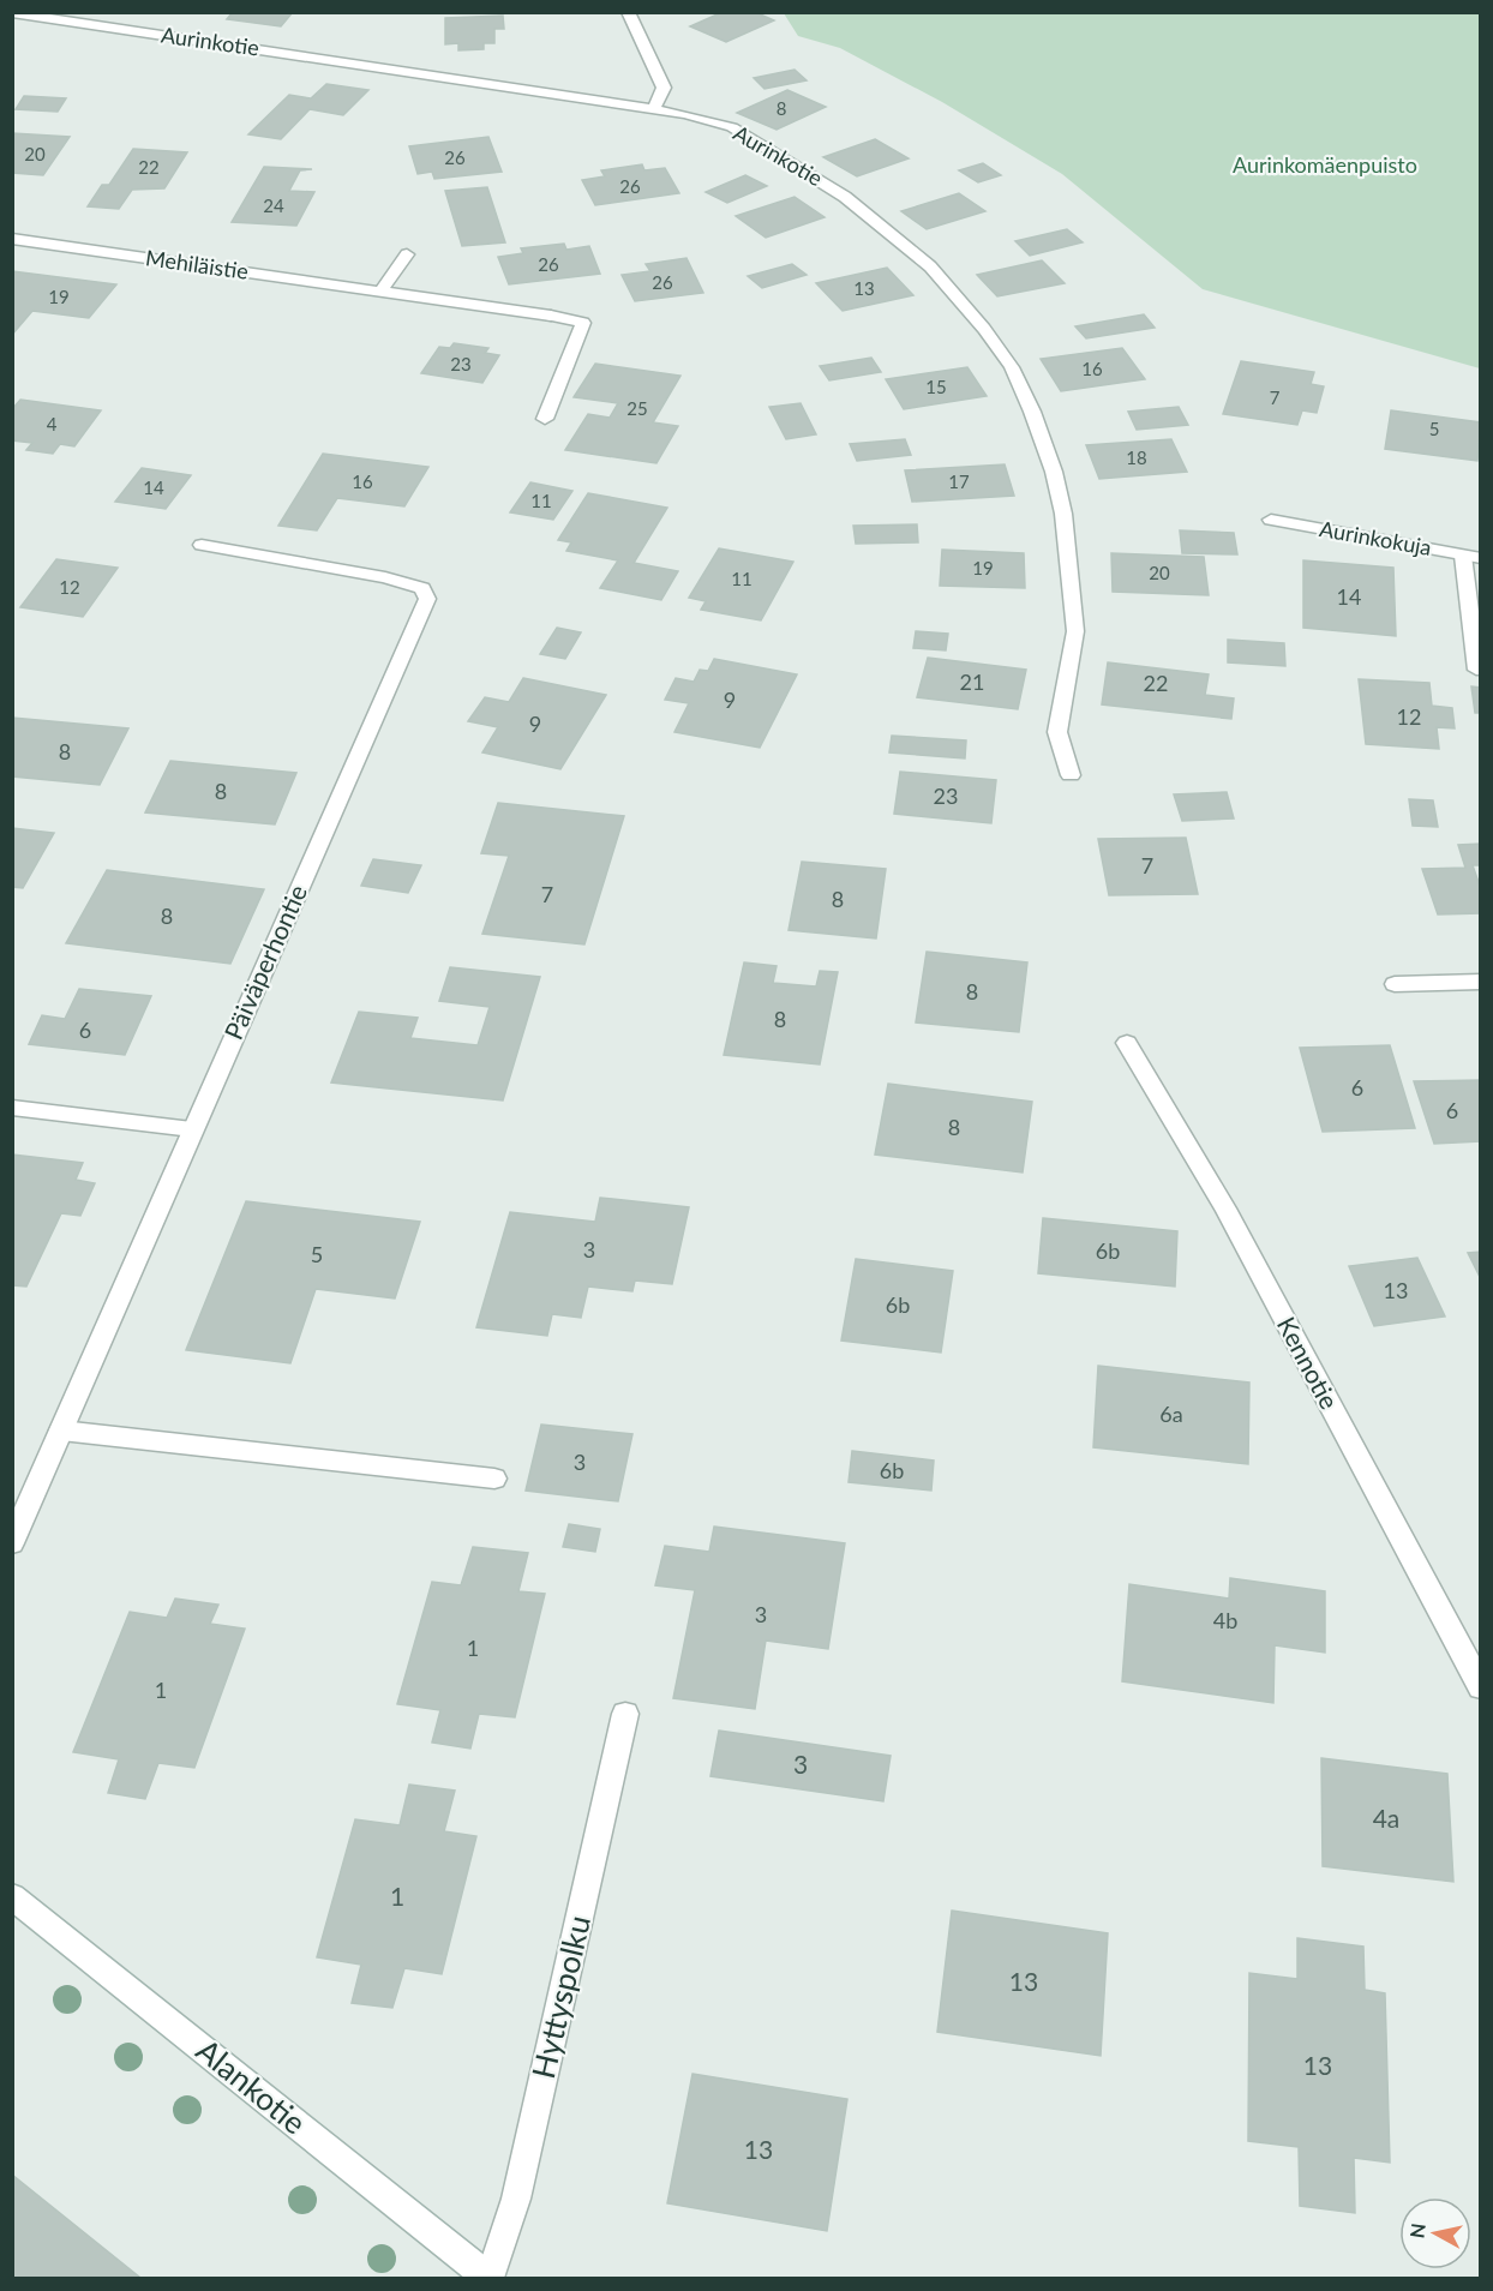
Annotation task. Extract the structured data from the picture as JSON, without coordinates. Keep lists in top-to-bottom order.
{
  "streets": {
    "street": [
      "Aurinkotie",
      "Mehiläistie",
      "Aurinkokuja",
      "Päiväperhontie",
      "Kennotie",
      "Hyttyspolku",
      "Alankotie"
    ]
  },
  "crossings": [
    ["Hyttyspolku", "Alankotie"]
  ],
  "parks": ["Aurinkomäenpuisto"],
  "house_numbers": [
    "8",
    "20",
    "26",
    "22",
    "26",
    "24",
    "26",
    "26",
    "13",
    "19",
    "23",
    "16",
    "15",
    "7",
    "25",
    "4",
    "5",
    "18",
    "16",
    "17",
    "14",
    "11",
    "19",
    "20",
    "11",
    "12",
    "14",
    "21",
    "22",
    "9",
    "12",
    "9",
    "8",
    "8",
    "23",
    "7",
    "7",
    "8",
    "8",
    "8",
    "8",
    "6",
    "6",
    "6",
    "8",
    "3",
    "6b",
    "5",
    "13",
    "6b",
    "6a",
    "3",
    "6b",
    "3",
    "4b",
    "1",
    "1",
    "3",
    "4a",
    "1",
    "13",
    "13",
    "13"
  ],
  "north": "left"
}
